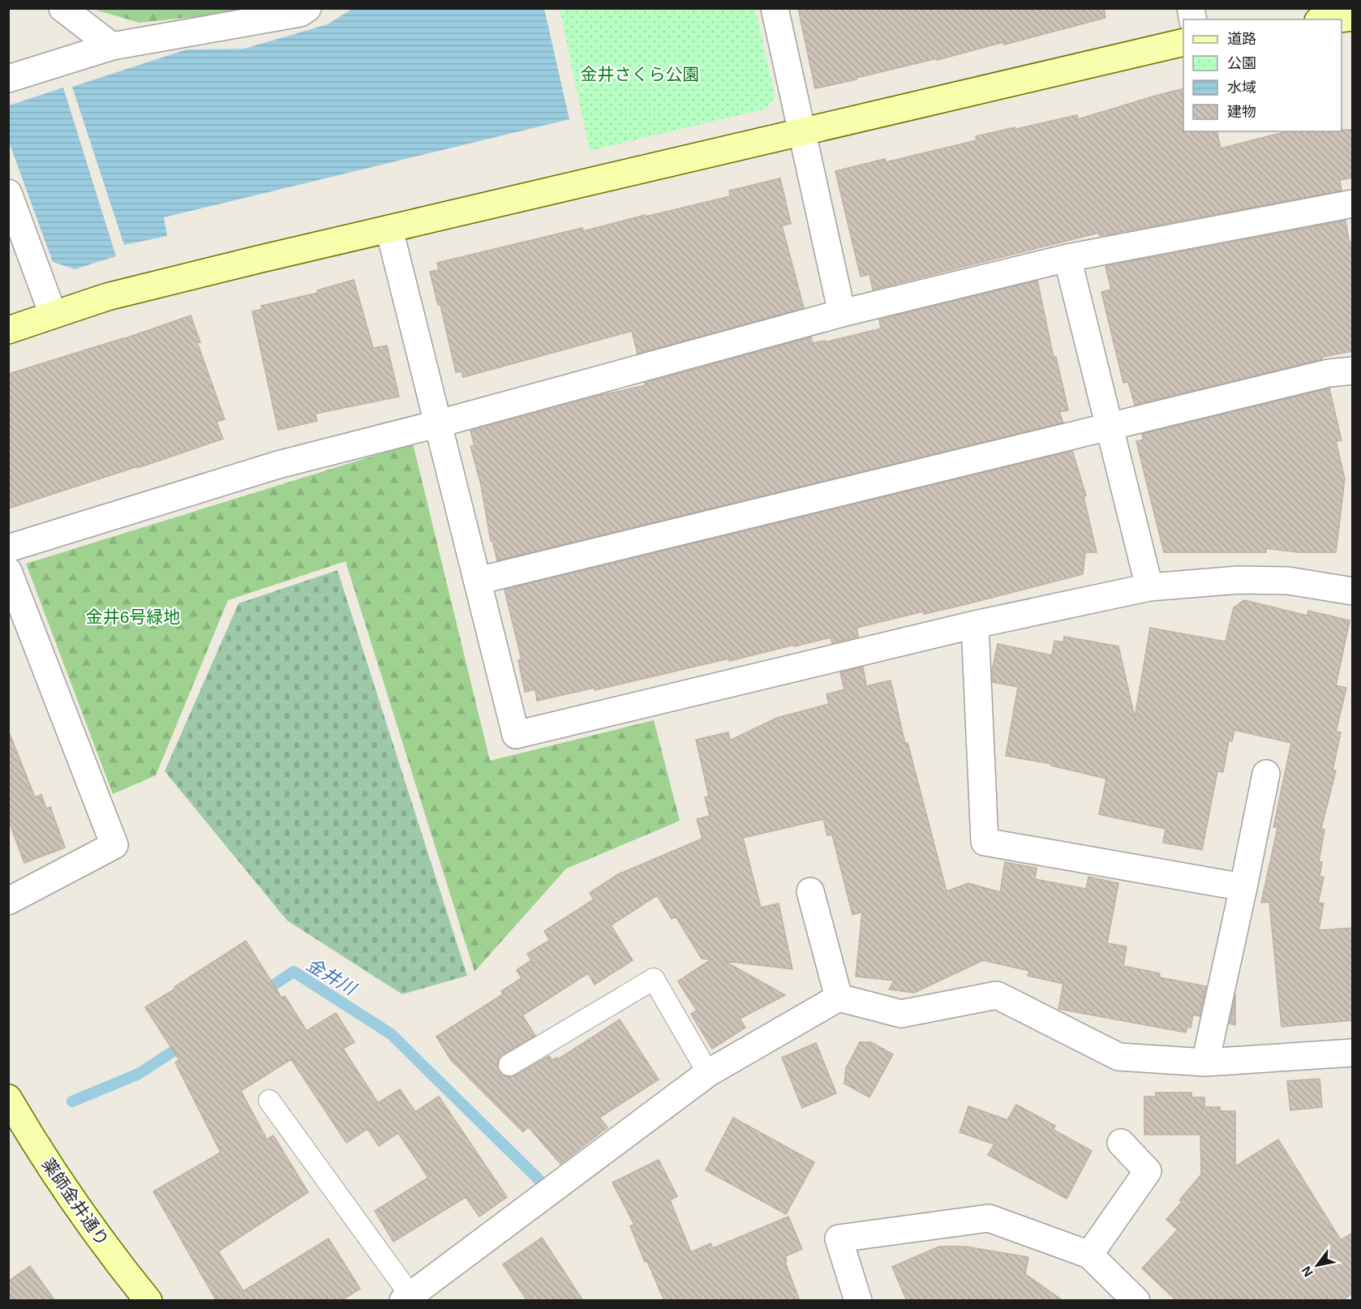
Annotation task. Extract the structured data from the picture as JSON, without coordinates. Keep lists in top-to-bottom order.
{
  "streets": {
    "street": ["薬師金井通り"]
  },
  "water": ["金井川"],
  "parks": ["金井さくら公園", "金井6号緑地"],
  "legend": [
    "道路",
    "公園",
    "水域",
    "建物"
  ],
  "north": "bottom left"
}
